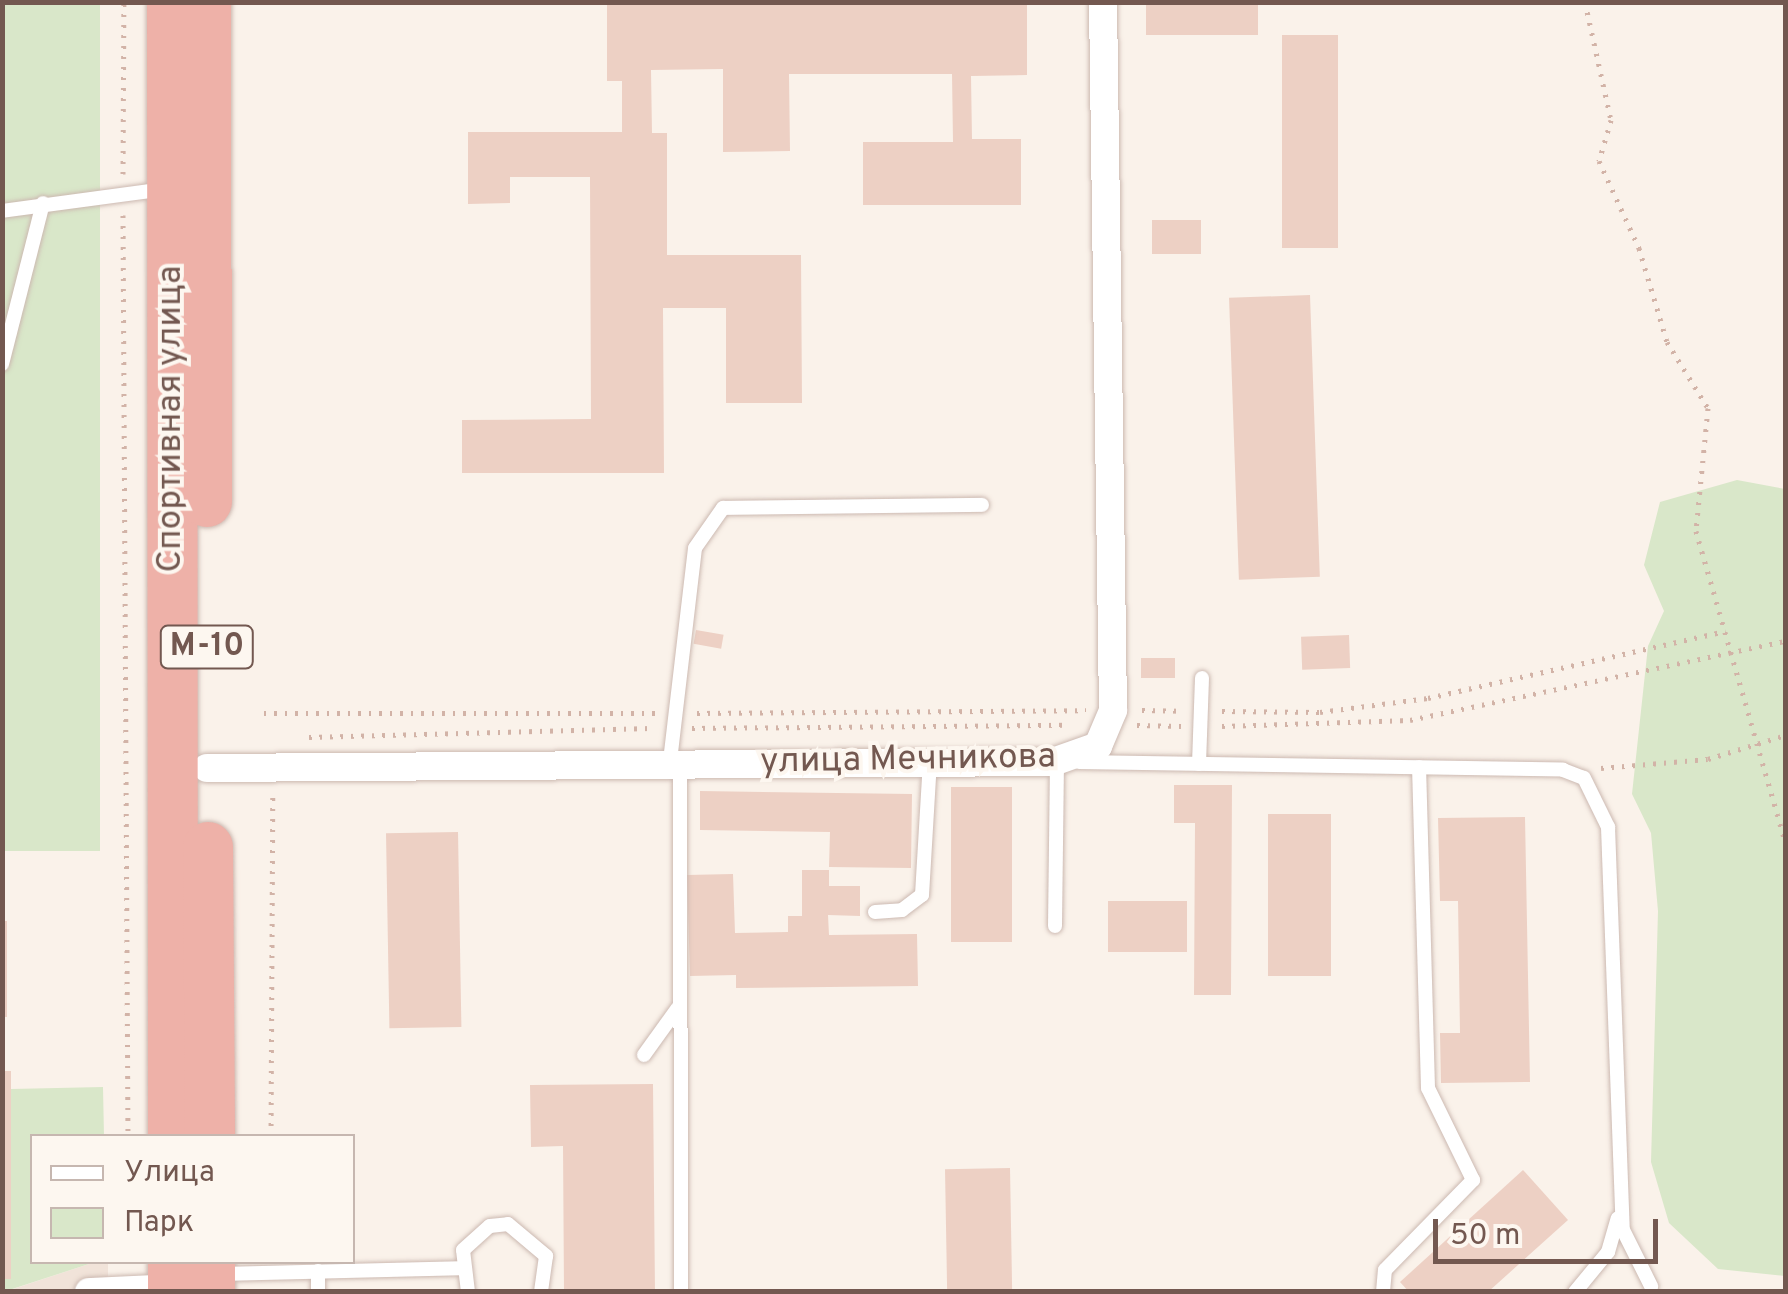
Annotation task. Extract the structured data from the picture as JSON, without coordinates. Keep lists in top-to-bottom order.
{
  "streets": {
    "highway": ["Спортивная улица", "М-10"],
    "street": ["улица Мечникова"]
  },
  "crossings": [
    ["Спортивная улица", "улица Мечникова"]
  ],
  "legend": ["Улица", "Парк"],
  "scale_bar": "50 m"
}
